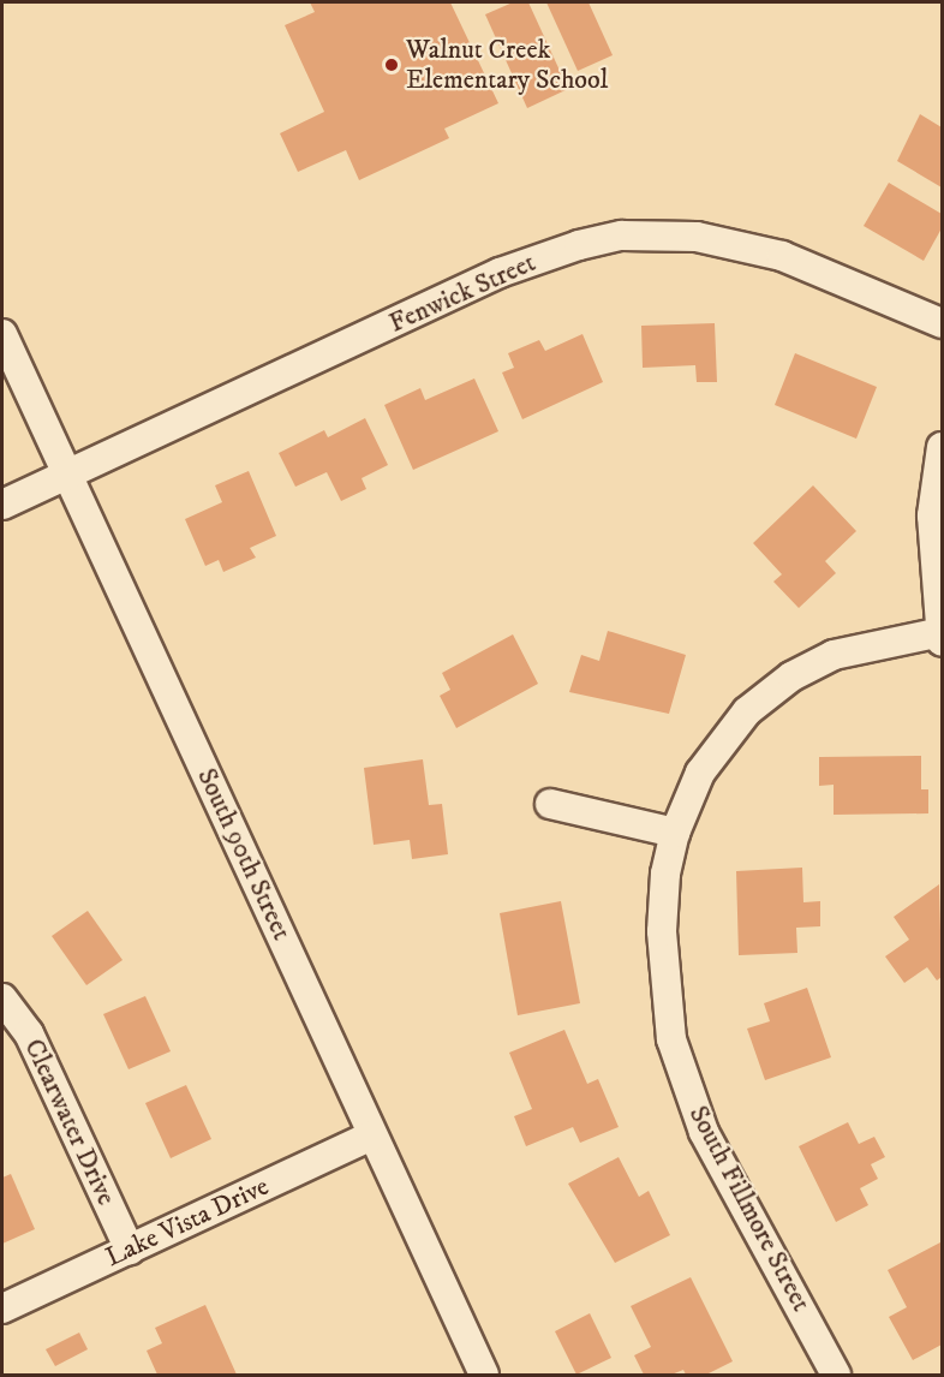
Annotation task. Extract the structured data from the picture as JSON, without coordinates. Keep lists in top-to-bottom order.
{
  "streets": {
    "street": [
      "Fenwick Street",
      "South 90th Street",
      "Clearwater Drive",
      "South Fillmore Street",
      "Lake Vista Drive"
    ]
  },
  "crossings": [
    ["Fenwick Street", "South 90th Street"],
    ["South 90th Street", "Lake Vista Drive"],
    ["Clearwater Drive", "Lake Vista Drive"]
  ],
  "places": ["Walnut Creek Elementary School"]
}
